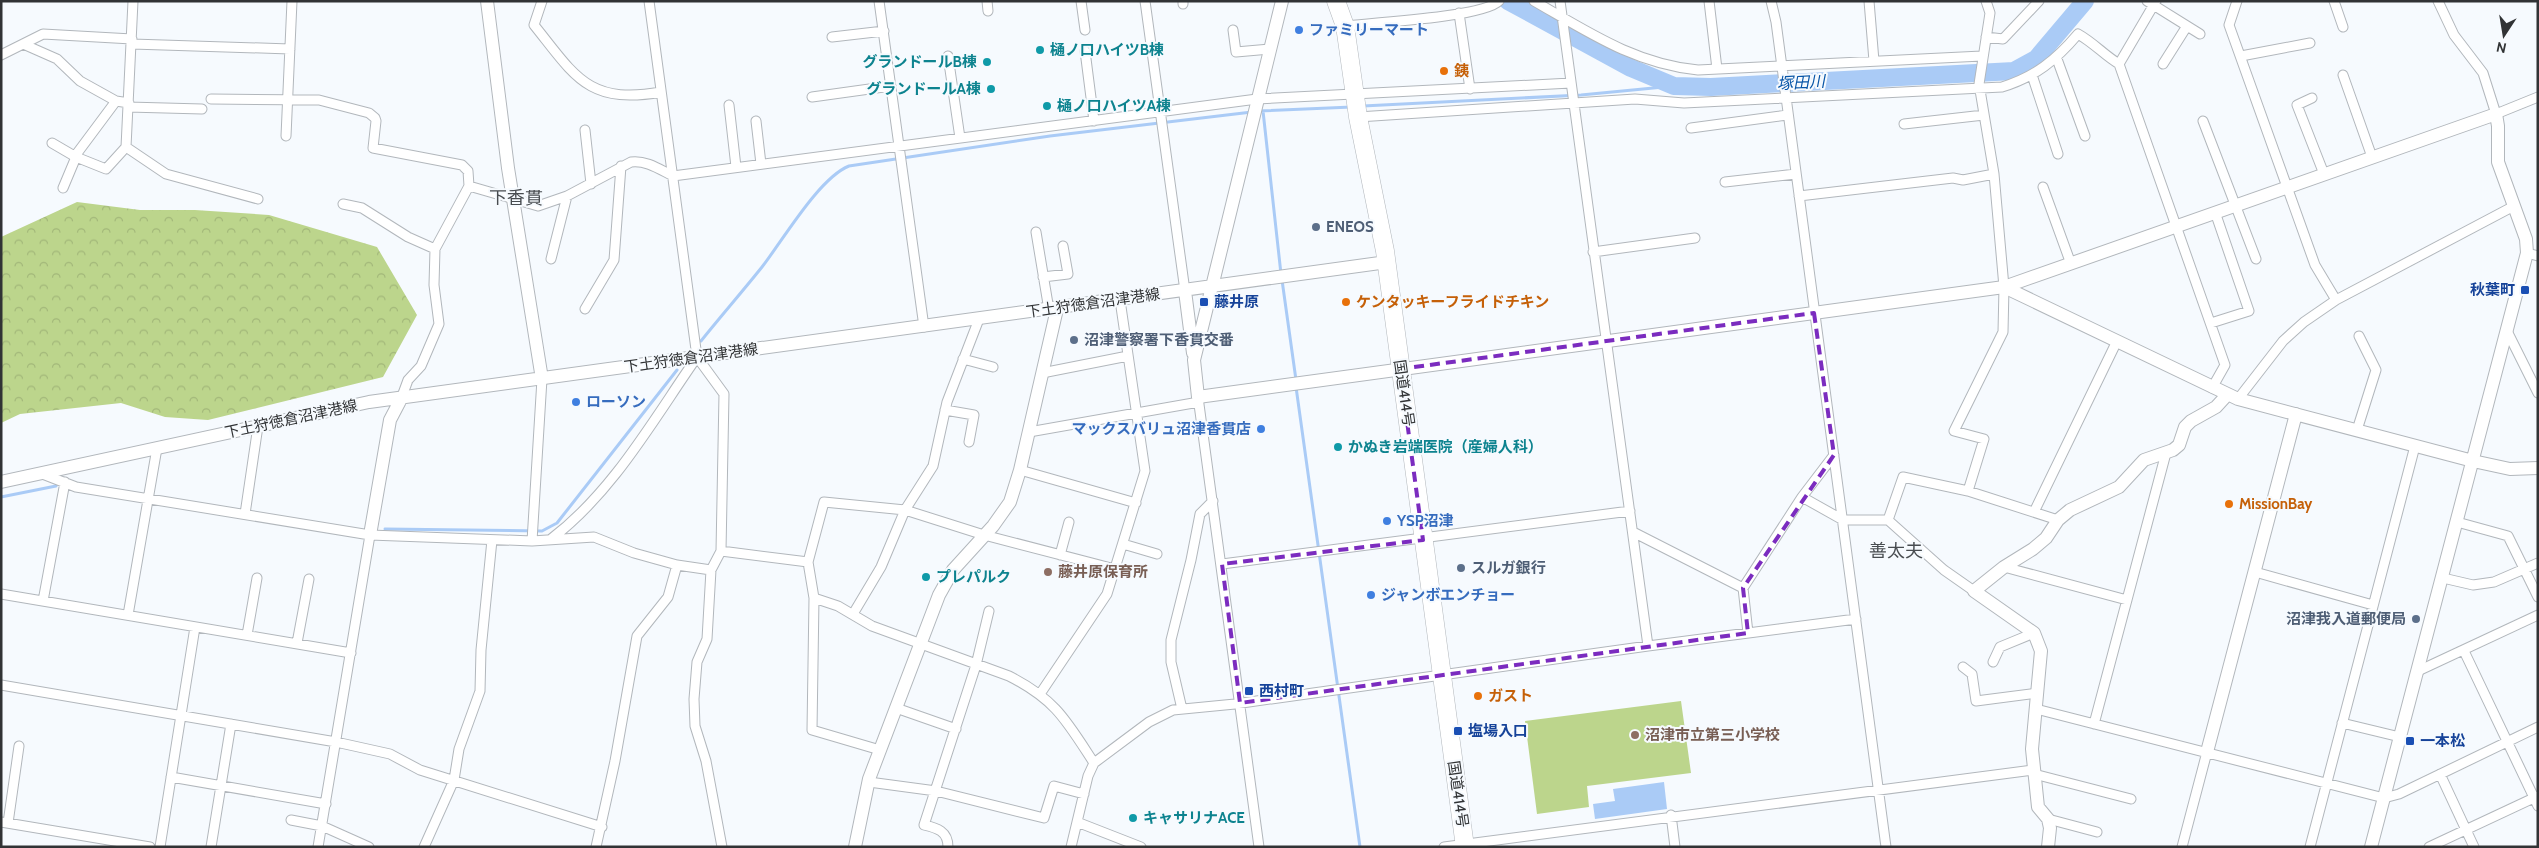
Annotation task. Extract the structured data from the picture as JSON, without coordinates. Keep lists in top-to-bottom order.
{
  "streets": {
    "highway": ["国道414号"],
    "street": ["下土狩徳倉沼津港線"]
  },
  "crossings": [
    ["下土狩徳倉沼津港線", "国道414号"]
  ],
  "districts": ["下香貫", "善太夫"],
  "water": ["塚田川"],
  "places": {
    "other": [
      "ファミリーマート",
      "樋ノ口ハイツB棟",
      "グランドールB棟",
      "銕",
      "グランドールA棟",
      "樋ノ口ハイツA棟",
      "ENEOS",
      "ケンタッキーフライドチキン",
      "沼津警察署下香貫交番",
      "ローソン",
      "マックスバリュ沼津香貫店",
      "かぬき岩端医院（産婦人科）",
      "MissionBay",
      "YSP沼津",
      "スルガ銀行",
      "藤井原保育所",
      "プレパルク",
      "ジャンボエンチョー",
      "沼津我入道郵便局",
      "ガスト",
      "沼津市立第三小学校",
      "キャサリナACE"
    ],
    "transit": [
      "秋葉町",
      "藤井原",
      "西村町",
      "塩場入口",
      "一本松"
    ]
  },
  "north": "bottom"
}
